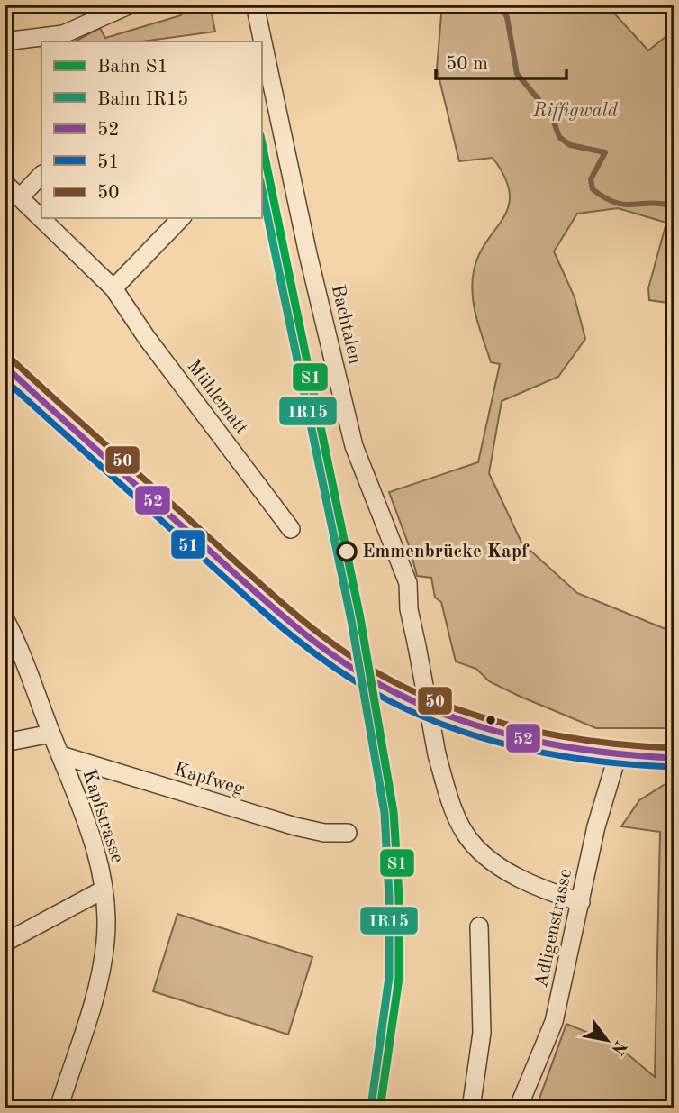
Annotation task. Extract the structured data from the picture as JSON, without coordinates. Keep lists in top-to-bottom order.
{
  "streets": {
    "street": [
      "Bachtalen",
      "Mühlematt",
      "Kapfweg",
      "Kapfstrasse",
      "Adligenstrasse"
    ]
  },
  "crossings": [
    ["Bachtalen", "Adligenstrasse"],
    ["Kapfweg", "Kapfstrasse"]
  ],
  "parks": ["Riffigwald"],
  "places": ["Emmenbrücke Kapf"],
  "lines": [
    "rail line S1",
    "rail line IR15",
    "transit line 50",
    "transit line 52",
    "transit line 51"
  ],
  "legend": [
    "Bahn S1",
    "Bahn IR15",
    "52",
    "51",
    "50"
  ],
  "scale_bar": "50 m",
  "north": "bottom right"
}
